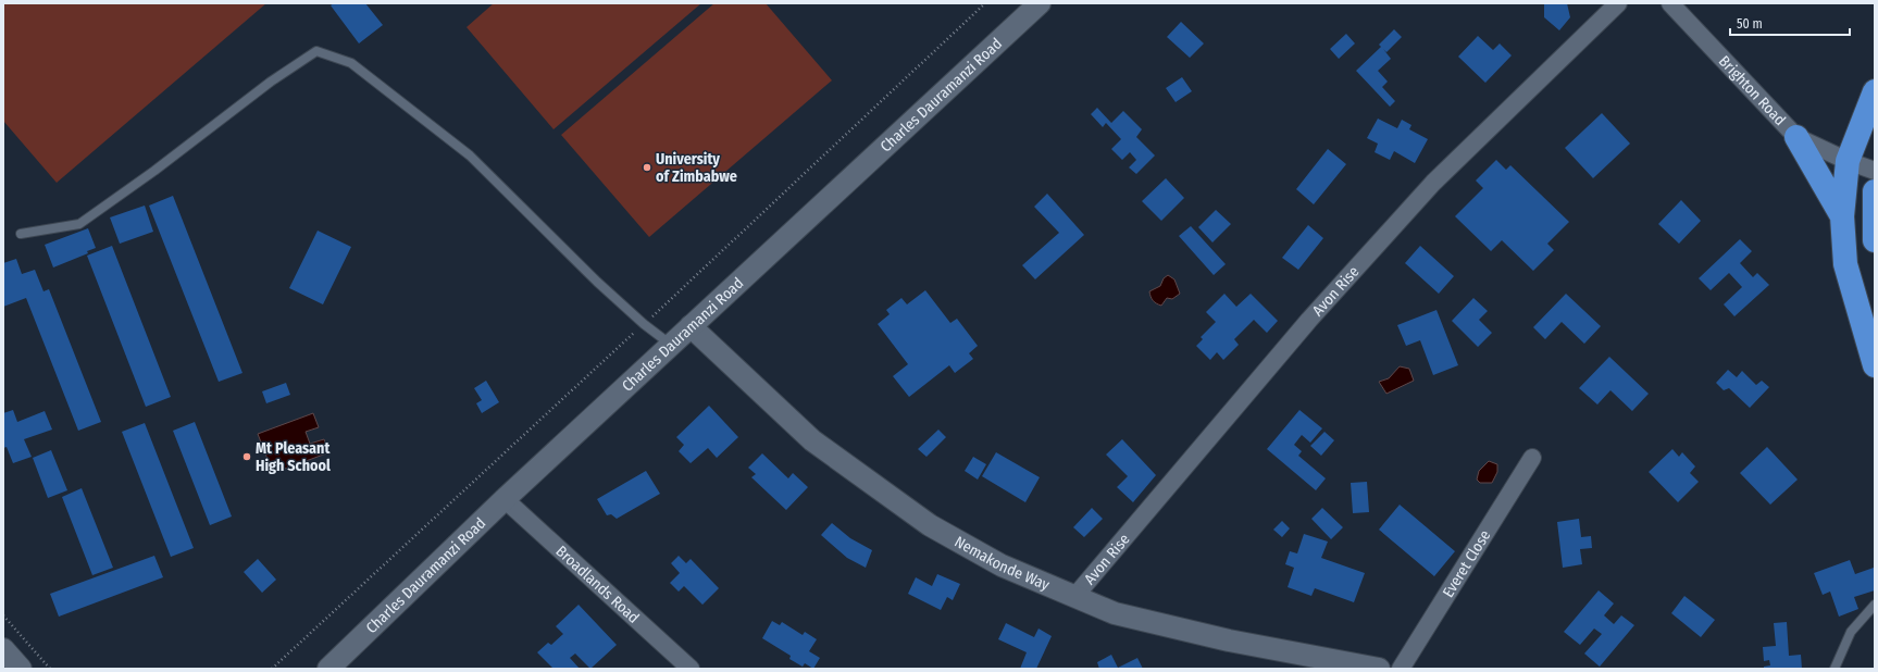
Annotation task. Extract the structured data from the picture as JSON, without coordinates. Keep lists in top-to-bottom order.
{
  "streets": {
    "street": [
      "Brighton Road",
      "Charles Dauramanzi Road",
      "Avon Rise",
      "Nemakonde Way",
      "Everet Close",
      "Broadlands Road"
    ]
  },
  "crossings": [
    ["Charles Dauramanzi Road", "Nemakonde Way"],
    ["Charles Dauramanzi Road", "Broadlands Road"],
    ["Avon Rise", "Nemakonde Way"]
  ],
  "places": ["University of Zimbabwe", "Mt Pleasant High School"],
  "scale_bar": "50 m"
}
